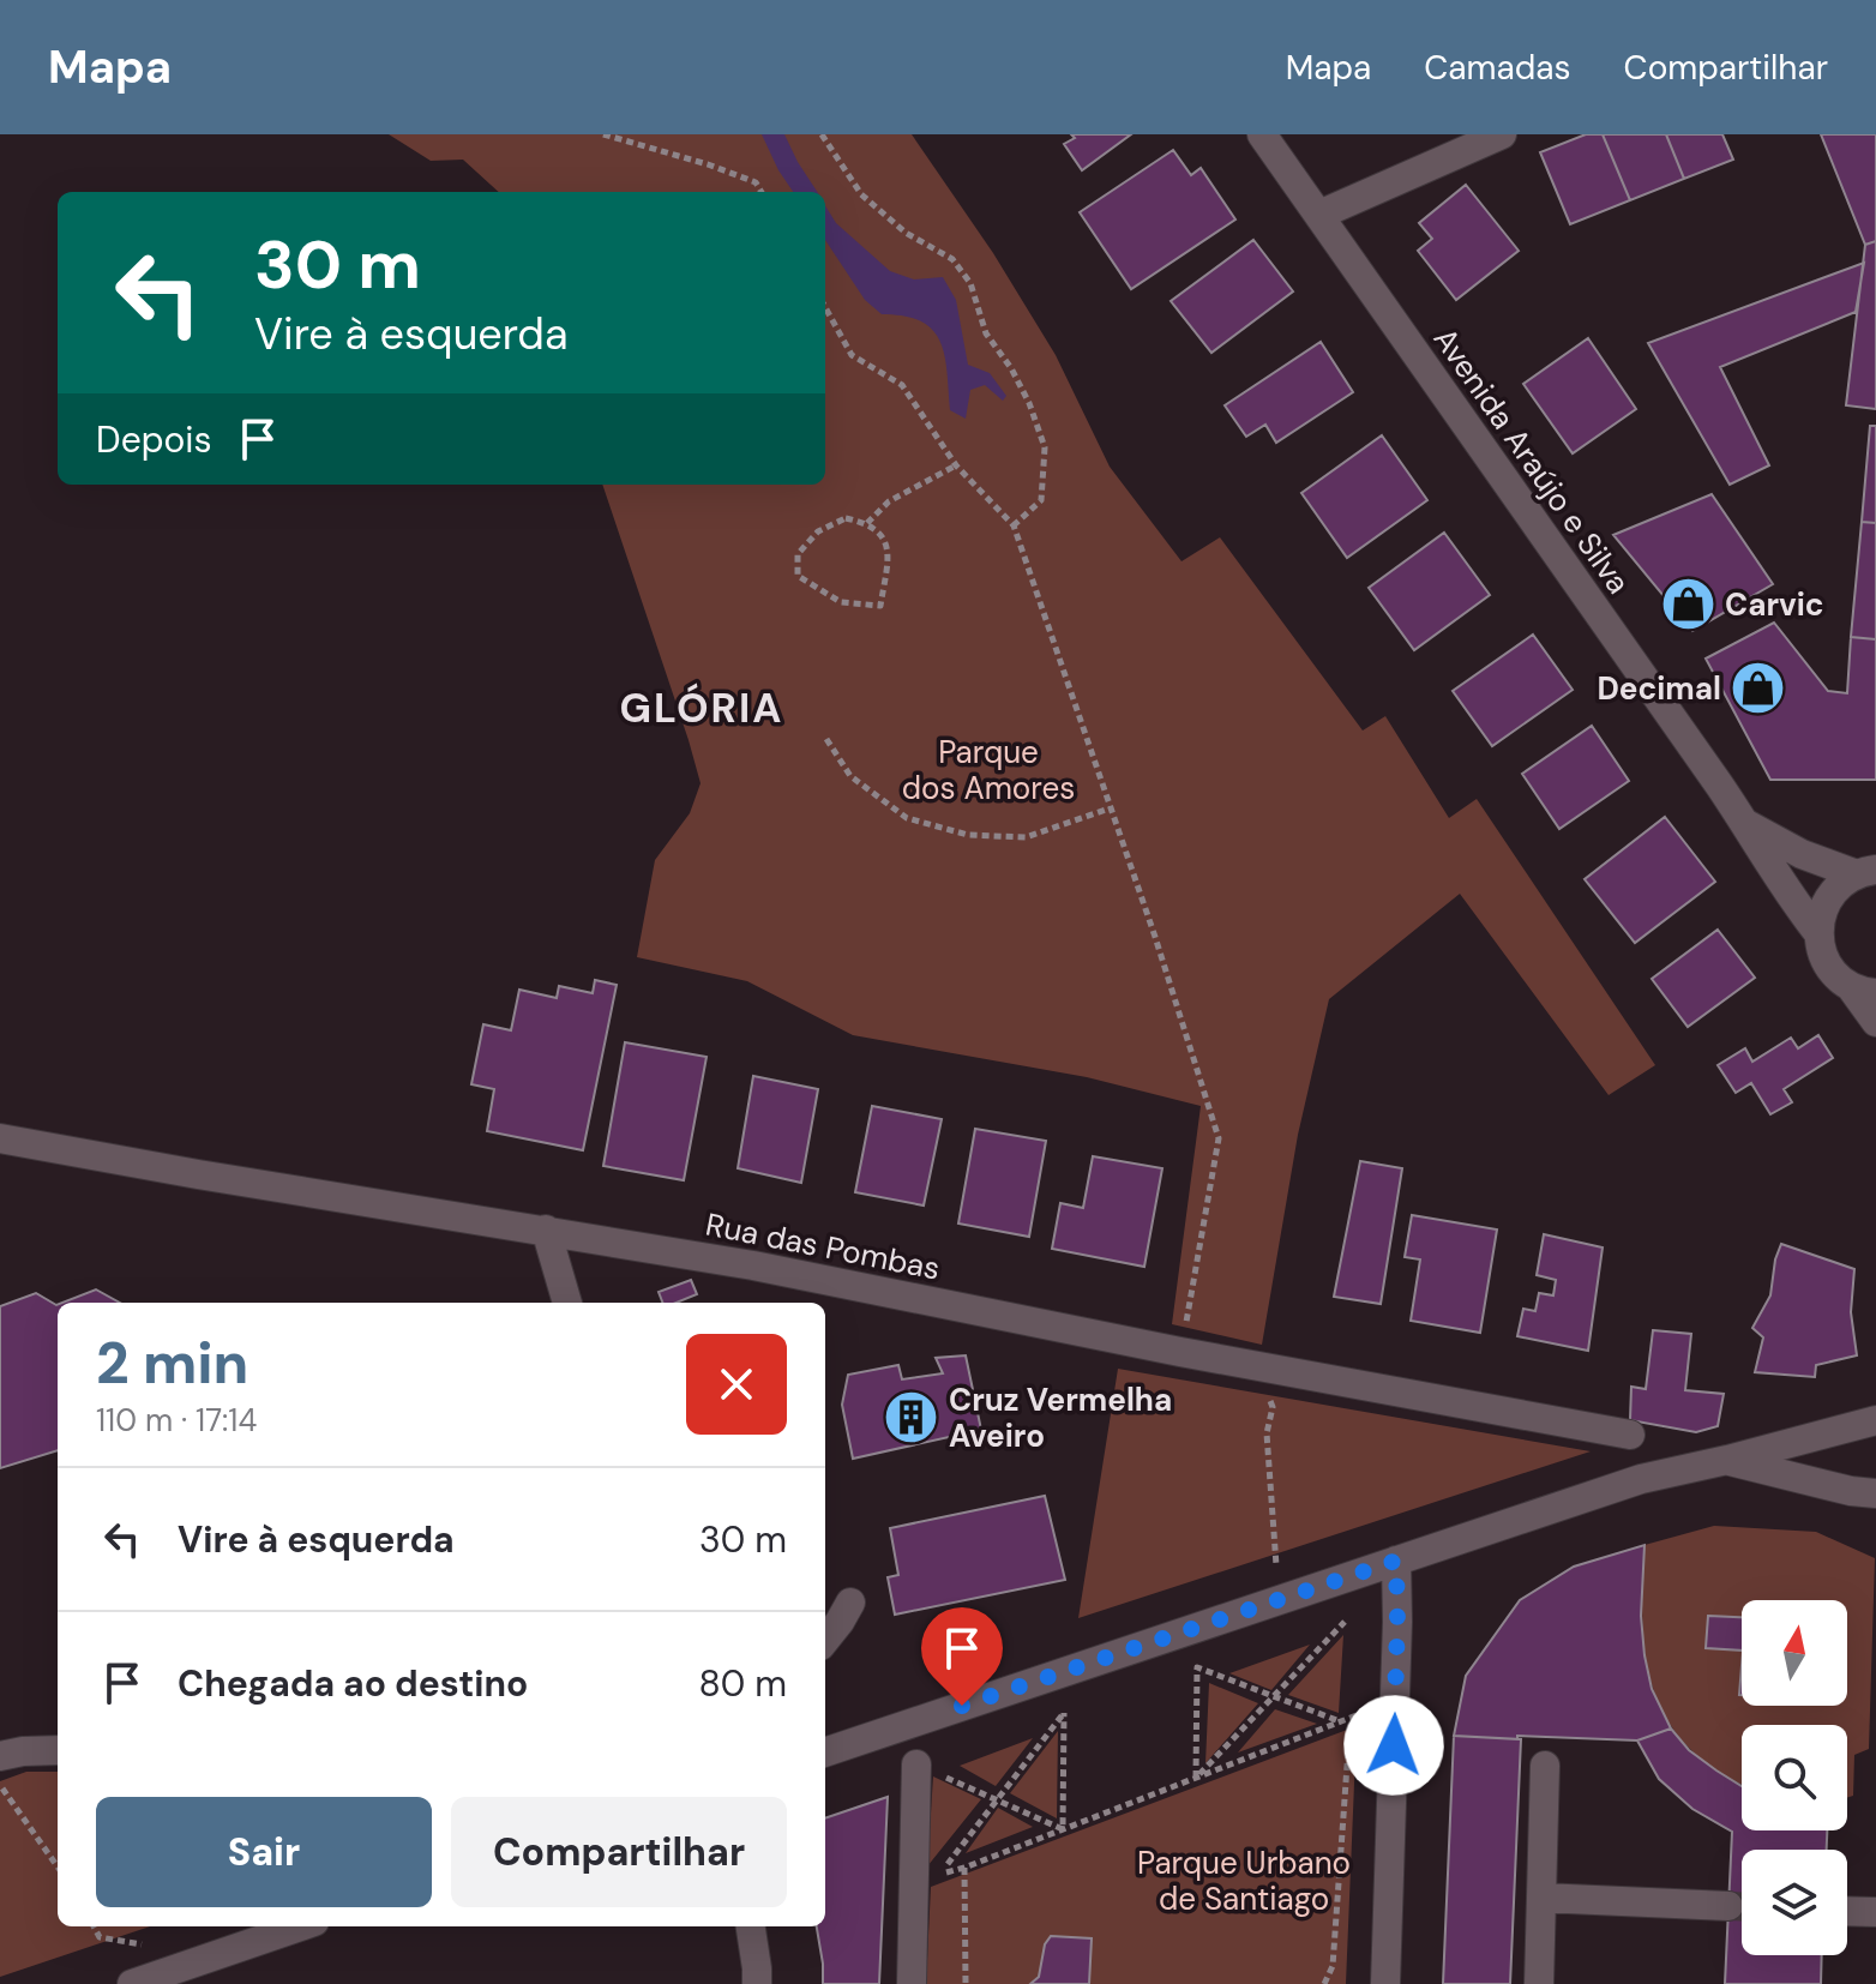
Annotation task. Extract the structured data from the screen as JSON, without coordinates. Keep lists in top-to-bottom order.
{
  "streets": {
    "street": ["Avenida Araújo e Silva", "Rua das Pombas"]
  },
  "districts": ["GLÓRIA"],
  "parks": ["Parque dos Amores", "Parque Urbano de Santiago"],
  "places": {
    "shop": ["Carvic", "Decimal"],
    "building": ["Cruz Vermelha Aveiro"]
  },
  "north": "top",
  "page": {
    "header": "Mapa",
    "nav": ["Mapa", "Camadas", "Compartilhar"],
    "turn": ["30 m", "Vire à esquerda"],
    "then": "Depois",
    "heading": ["2 min", "110 m · 17:14"],
    "list": [
      {
        "name": "Vire à esquerda",
        "value": "30 m"
      },
      {
        "name": "Chegada ao destino",
        "value": "80 m"
      }
    ],
    "buttons": ["Sair", "Compartilhar"]
  }
}
